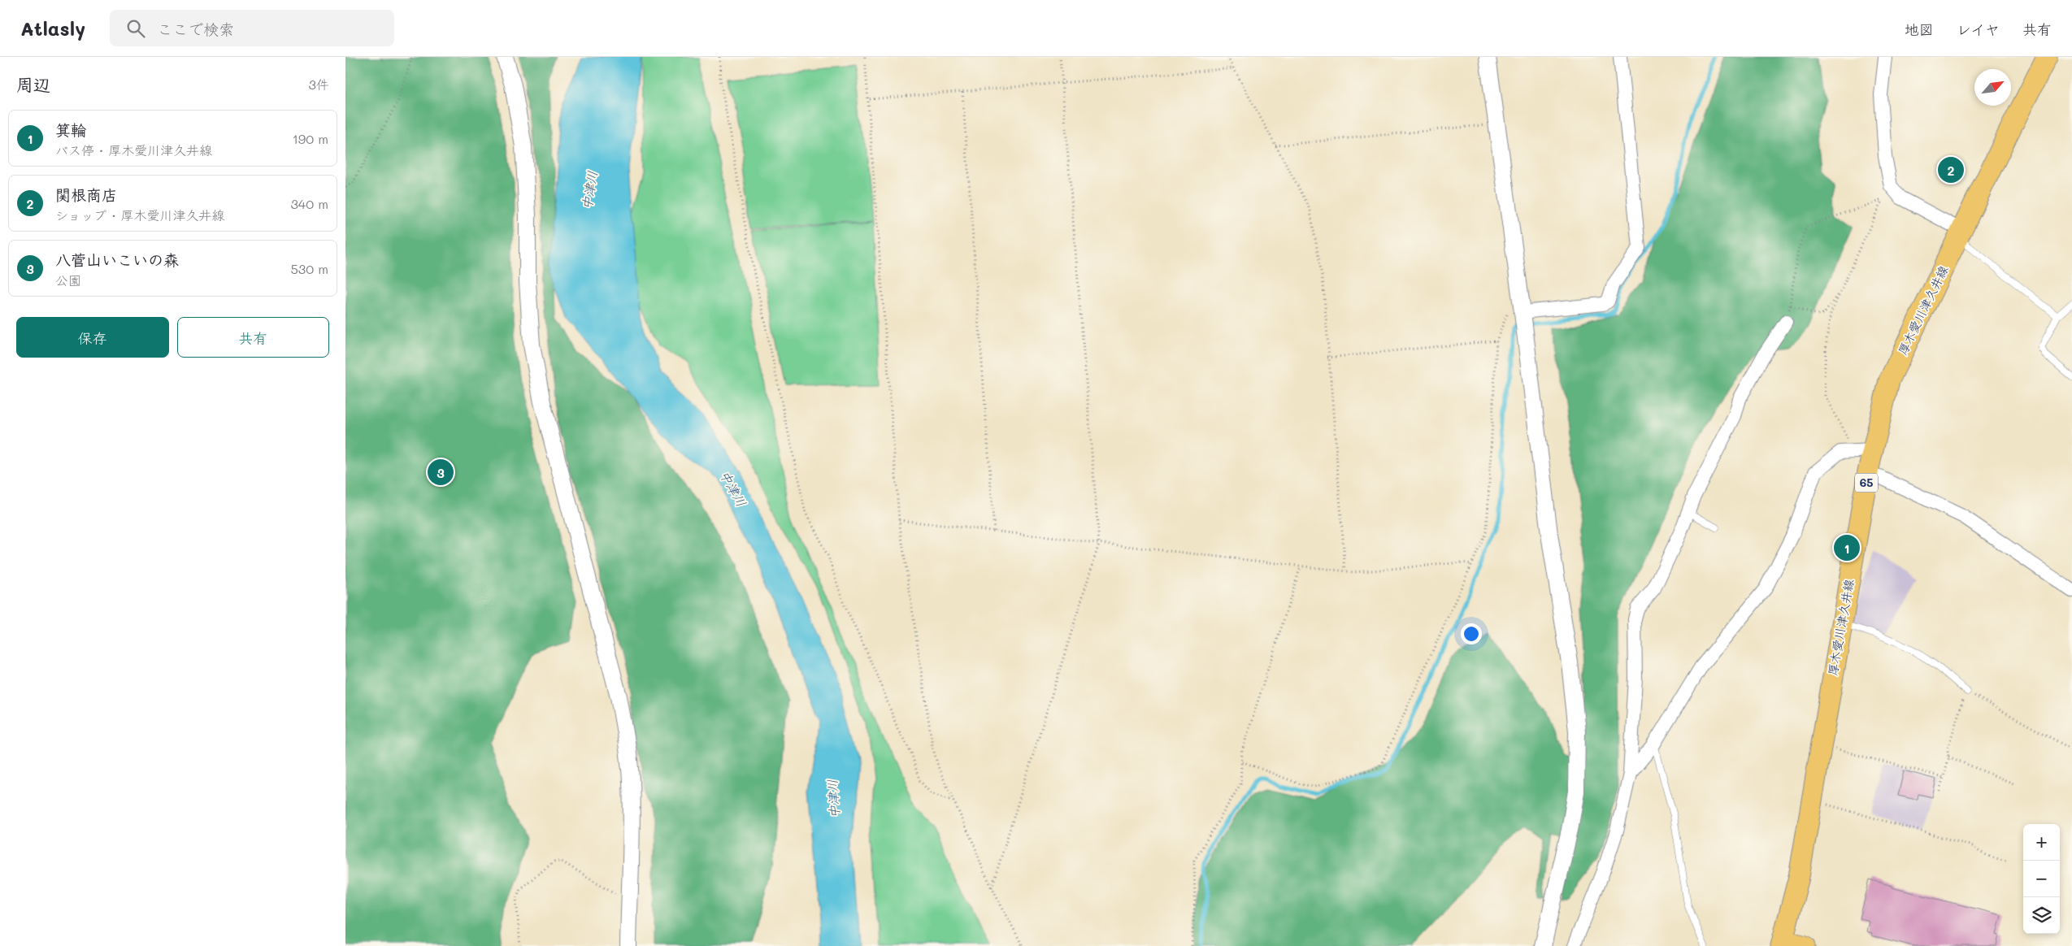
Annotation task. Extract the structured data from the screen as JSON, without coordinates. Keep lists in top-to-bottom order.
{
  "streets": {
    "main road": ["厚木愛川津久井線", "65"]
  },
  "water": ["中津川"],
  "north": "top right",
  "page": {
    "header": "Atlasly",
    "search": "ここで検索",
    "nav": ["地図", "レイヤ", "共有"],
    "heading": ["周辺", "3件"],
    "list": [
      {
        "mark": "1",
        "name": "箕輪",
        "note": "バス停 · 厚木愛川津久井線",
        "value": "190 m"
      },
      {
        "mark": "2",
        "name": "関根商店",
        "note": "ショップ · 厚木愛川津久井線",
        "value": "340 m"
      },
      {
        "mark": "3",
        "name": "八菅山いこいの森",
        "note": "公園",
        "value": "530 m"
      }
    ],
    "pins": ["2", "3", "1"],
    "buttons": ["保存", "共有"],
    "map_buttons": ["+", "−"]
  }
}
